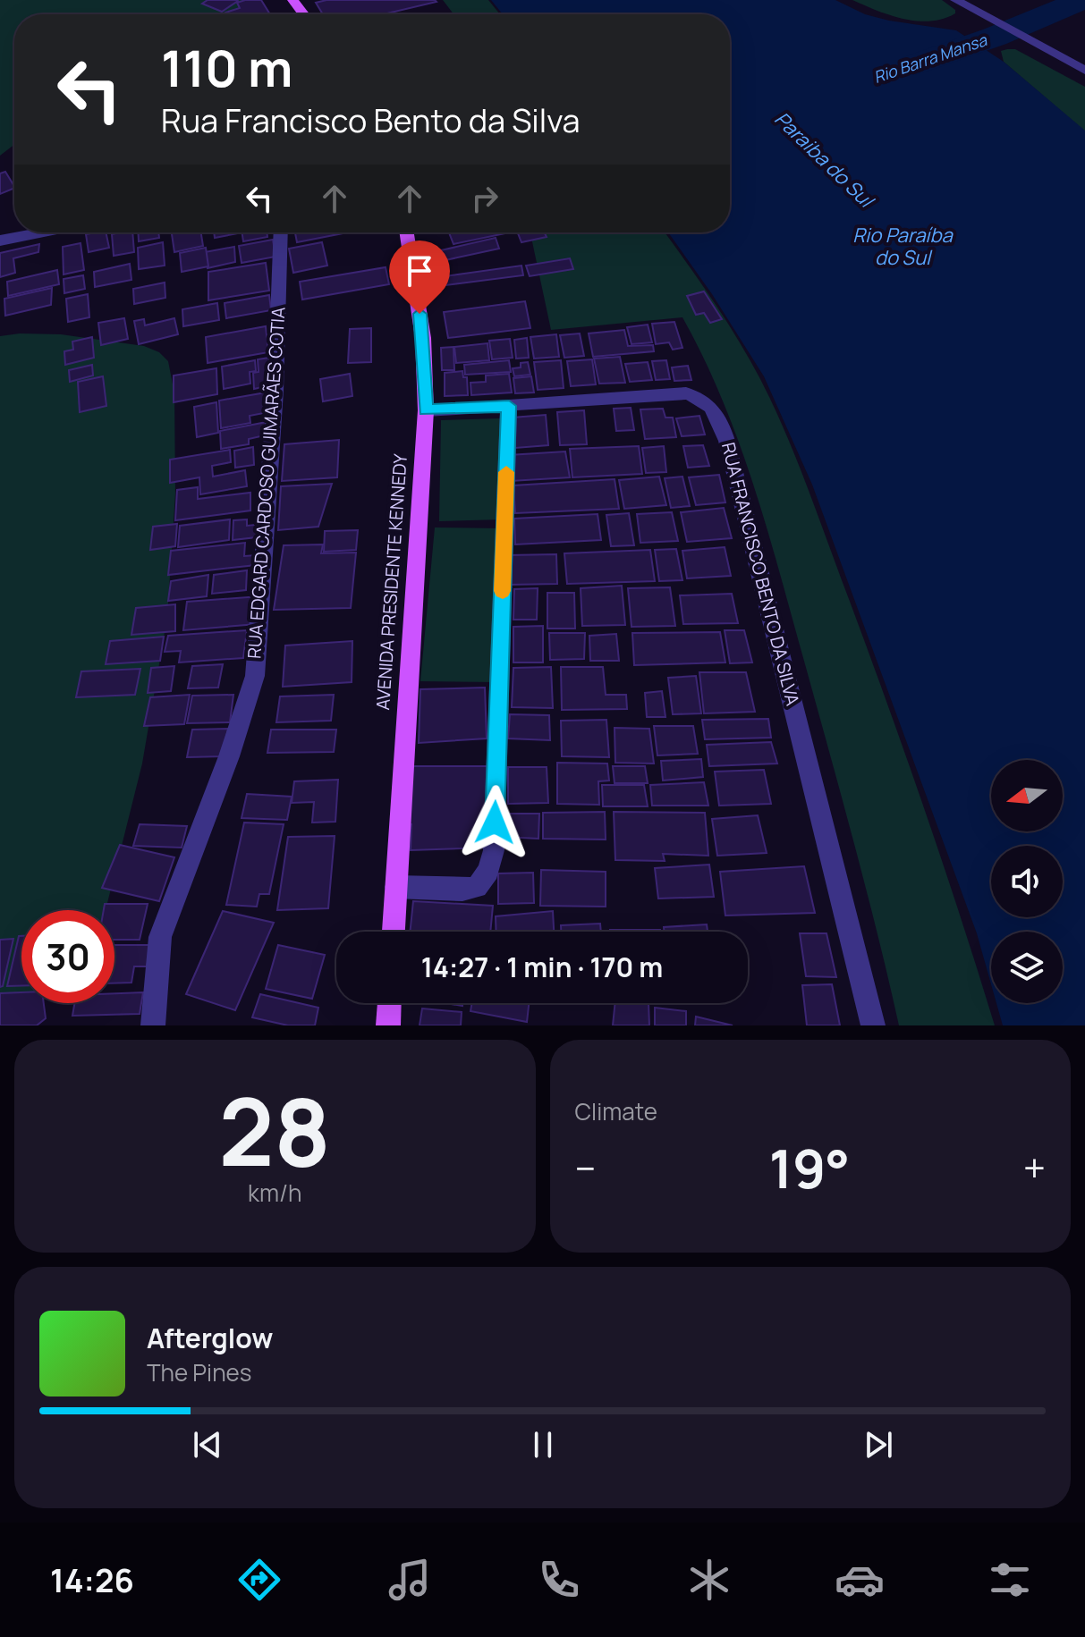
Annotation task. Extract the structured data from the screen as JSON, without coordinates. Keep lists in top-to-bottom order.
{
  "streets": {
    "main road": ["AVENIDA PRESIDENTE KENNEDY"],
    "street": ["RUA EDGARD CARDOSO GUIMARÃES COTIA", "RUA FRANCISCO BENTO DA SILVA"]
  },
  "crossings": [
    ["RUA FRANCISCO BENTO DA SILVA", "AVENIDA PRESIDENTE KENNEDY"]
  ],
  "water": ["Rio Barra Mansa", "Paraiba do Sul", "Rio Paraíba do Sul"],
  "north": "left",
  "page": {
    "turn": ["110 m", "Rua Francisco Bento da Silva"],
    "limit": "30",
    "trip": "14:27 · 1 min · 170 m",
    "tile": [
      ["28", "km/h"],
      "Climate"
    ],
    "heat": ["−", "19°", "+"],
    "song": ["Afterglow", "The Pines"],
    "tabs": "14:26"
  }
}
